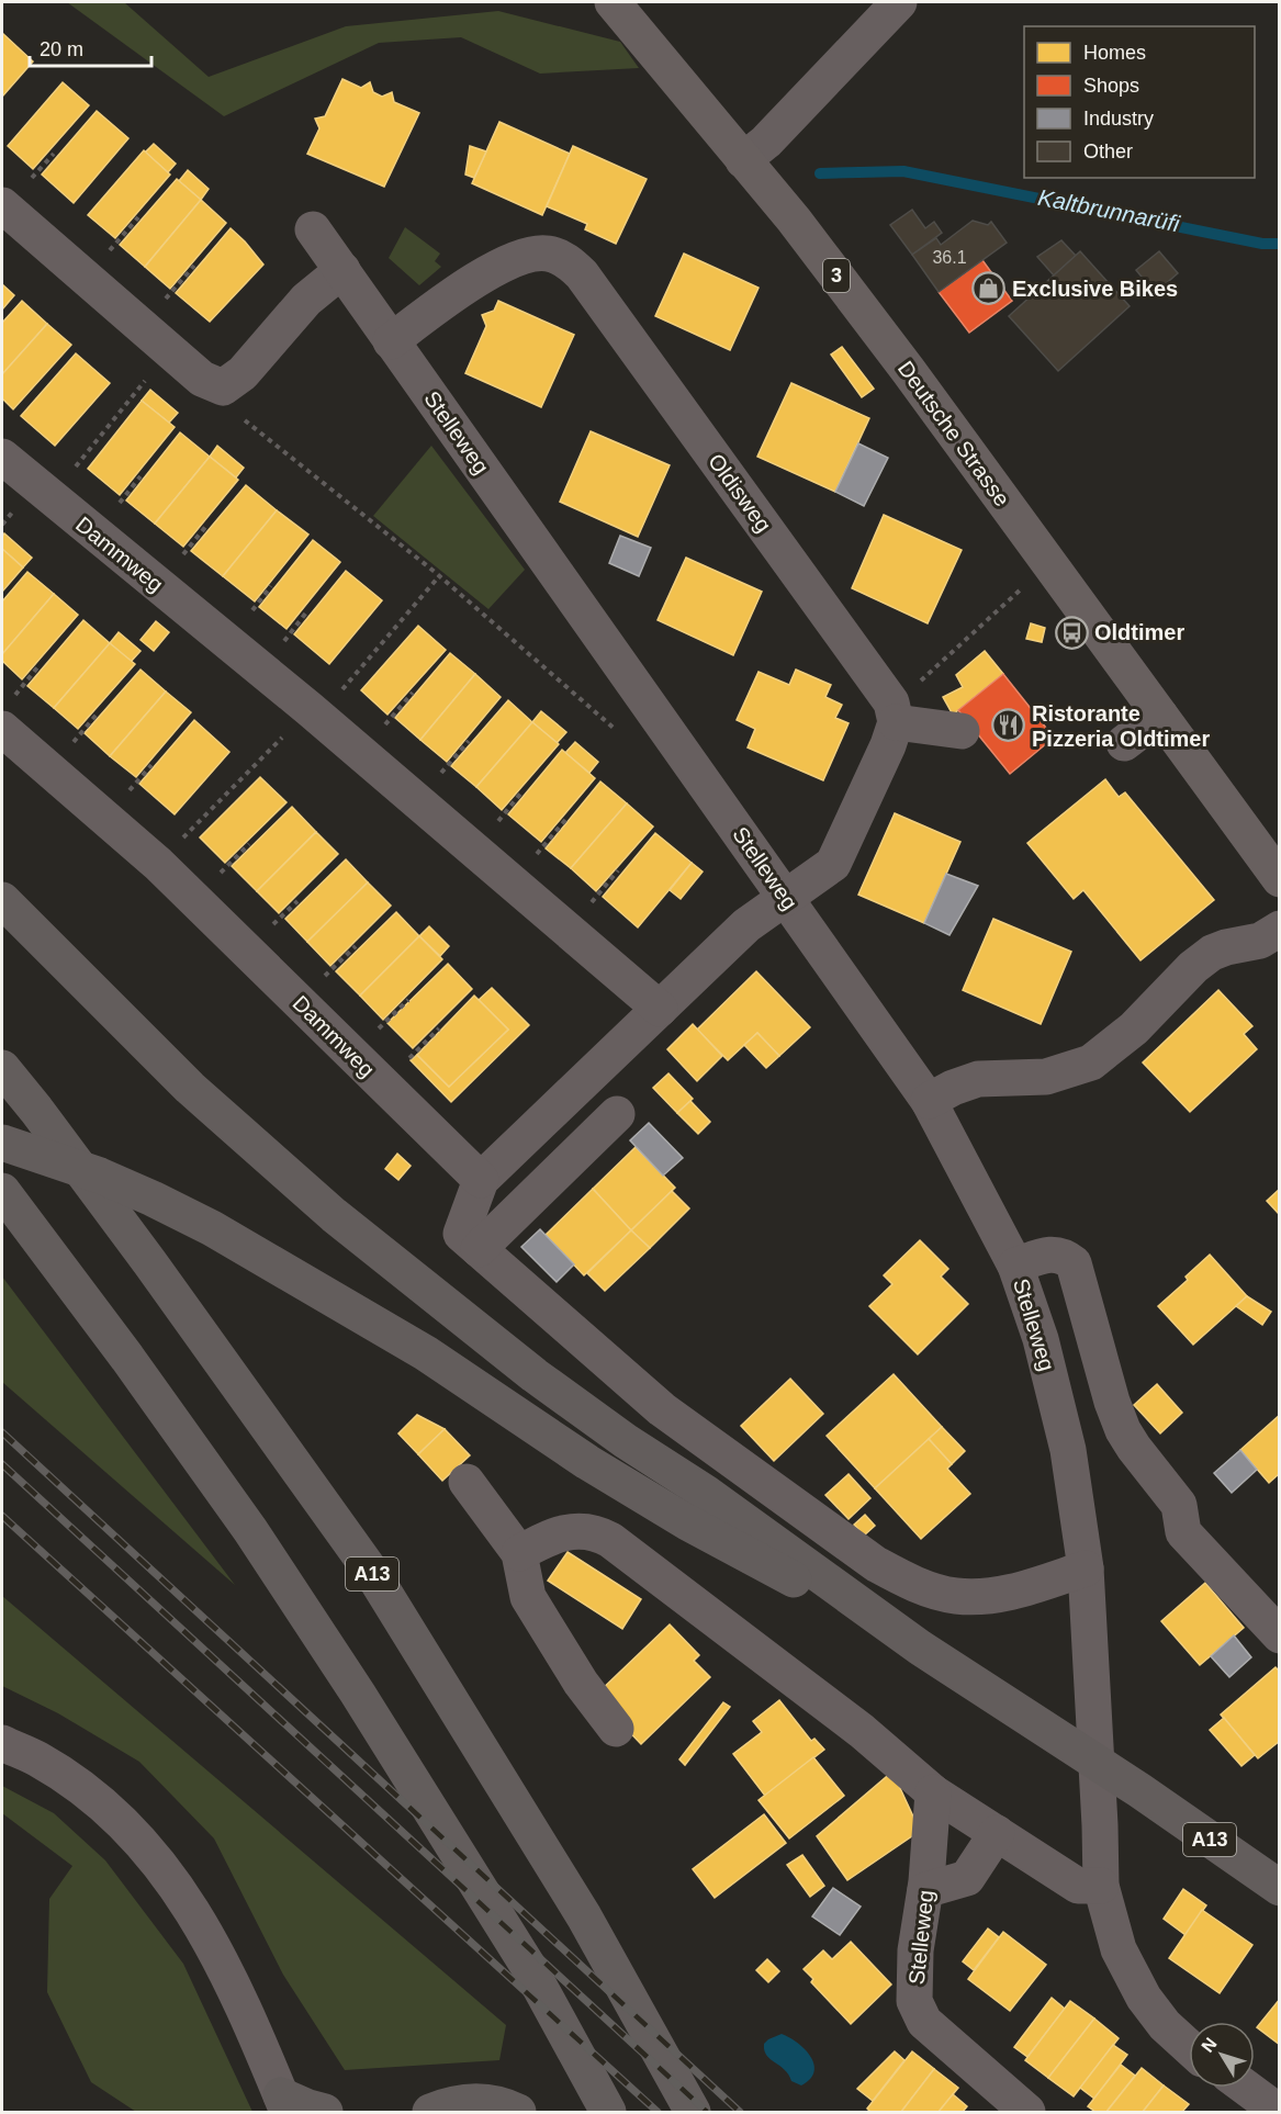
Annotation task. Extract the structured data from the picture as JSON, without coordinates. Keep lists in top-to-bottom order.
{
  "streets": {
    "highway": ["A13"],
    "main road": ["3", "Deutsche Strasse"],
    "street": ["Stelleweg", "Oldisweg", "Dammweg"]
  },
  "crossings": [
    ["Stelleweg", "Oldisweg"]
  ],
  "water": ["Kaltbrunnarüfi"],
  "places": {
    "shop": ["Exclusive Bikes"],
    "bus stop": ["Oldtimer"],
    "restaurant": ["Ristorante Pizzeria Oldtimer"]
  },
  "house_numbers": ["36.1"],
  "legend": [
    "Homes",
    "Shops",
    "Industry",
    "Other"
  ],
  "scale_bar": "20 m",
  "north": "top left"
}
